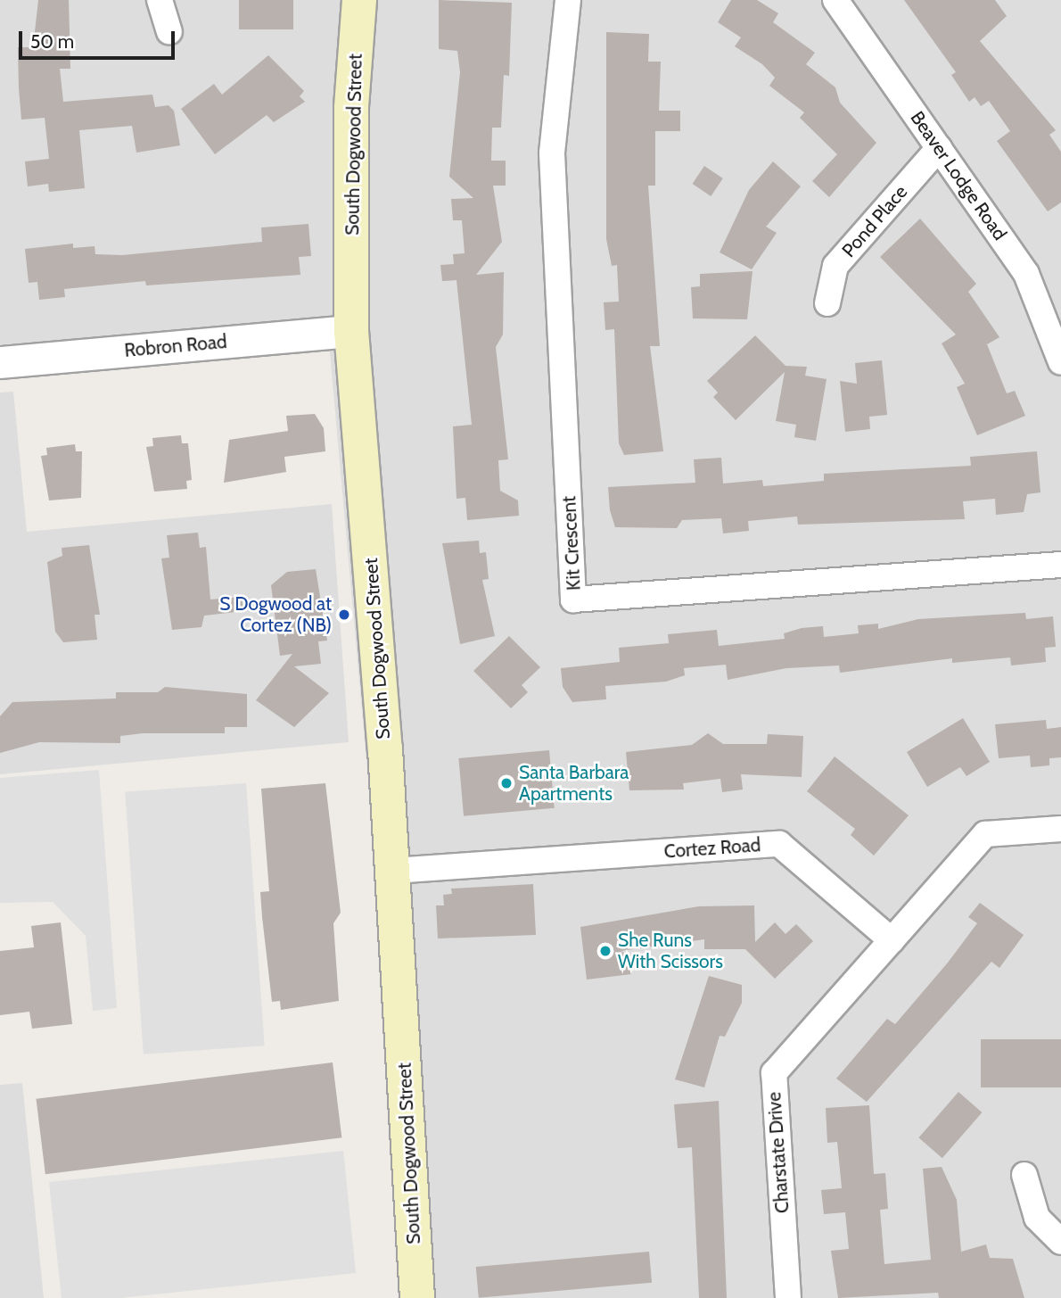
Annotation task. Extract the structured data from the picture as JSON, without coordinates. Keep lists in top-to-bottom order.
{
  "streets": {
    "main road": ["South Dogwood Street"],
    "street": [
      "Beaver Lodge Road",
      "Pond Place",
      "Robron Road",
      "Kit Crescent",
      "Cortez Road",
      "Charstate Drive"
    ]
  },
  "crossings": [
    ["South Dogwood Street", "Robron Road"],
    ["South Dogwood Street", "Cortez Road"],
    ["Beaver Lodge Road", "Pond Place"],
    ["Cortez Road", "Charstate Drive"]
  ],
  "places": ["S Dogwood at Cortez (NB)", "Santa Barbara Apartments", "She Runs With Scissors"],
  "scale_bar": "50 m"
}
